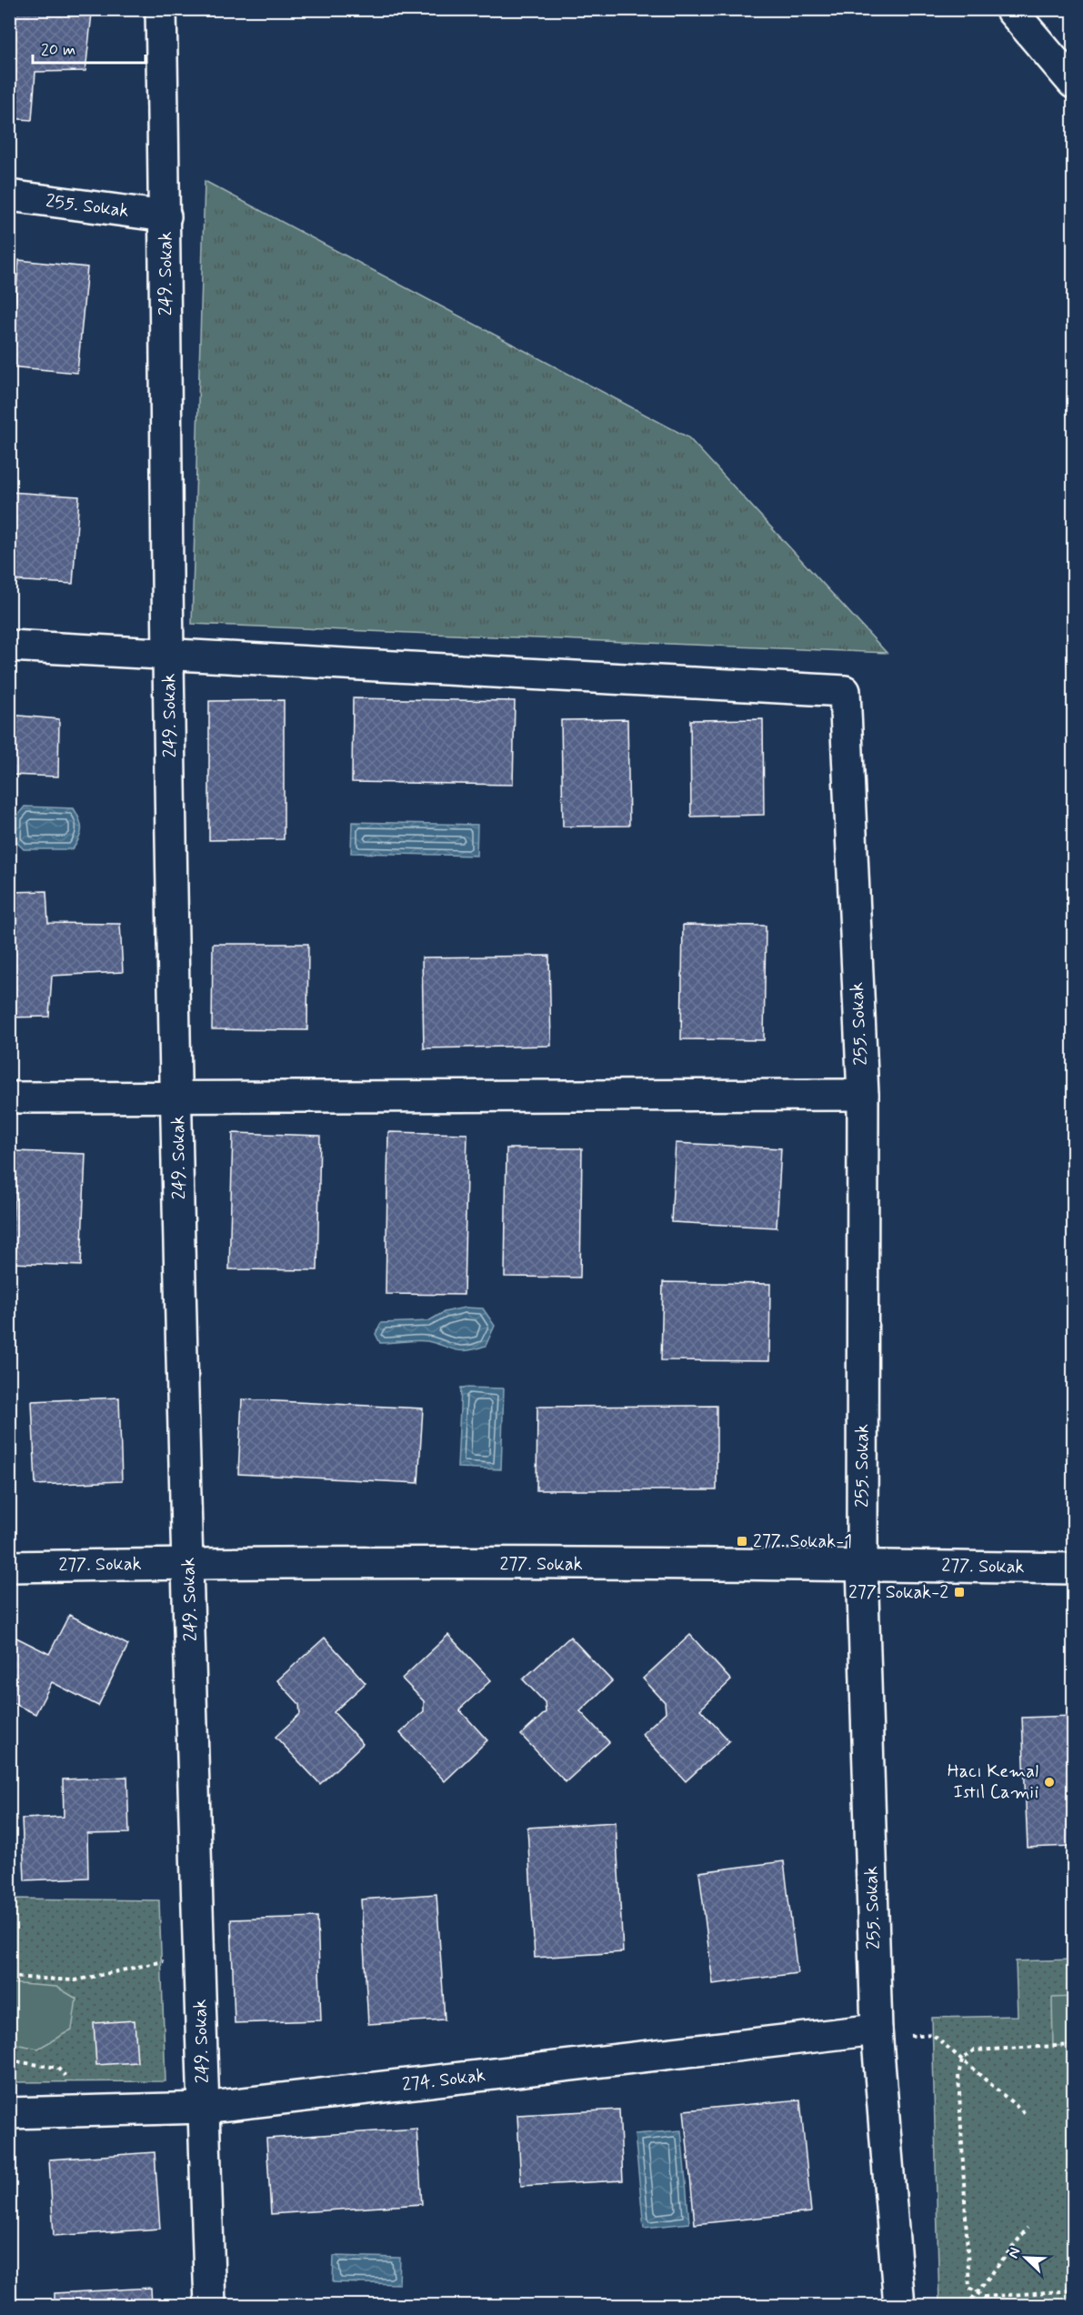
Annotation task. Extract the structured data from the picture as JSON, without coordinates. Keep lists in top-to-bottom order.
{
  "streets": {
    "street": [
      "255. Sokak",
      "249. Sokak",
      "277. Sokak",
      "274. Sokak"
    ]
  },
  "crossings": [
    ["255. Sokak", "249. Sokak"],
    ["255. Sokak", "277. Sokak"],
    ["255. Sokak", "274. Sokak"],
    ["249. Sokak", "277. Sokak"],
    ["249. Sokak", "274. Sokak"]
  ],
  "places": {
    "transit": ["277. Sokak-1", "277. Sokak-2"],
    "other": ["Hacı Kemal Istıl Camii"]
  },
  "scale_bar": "20 m",
  "north": "top left"
}
